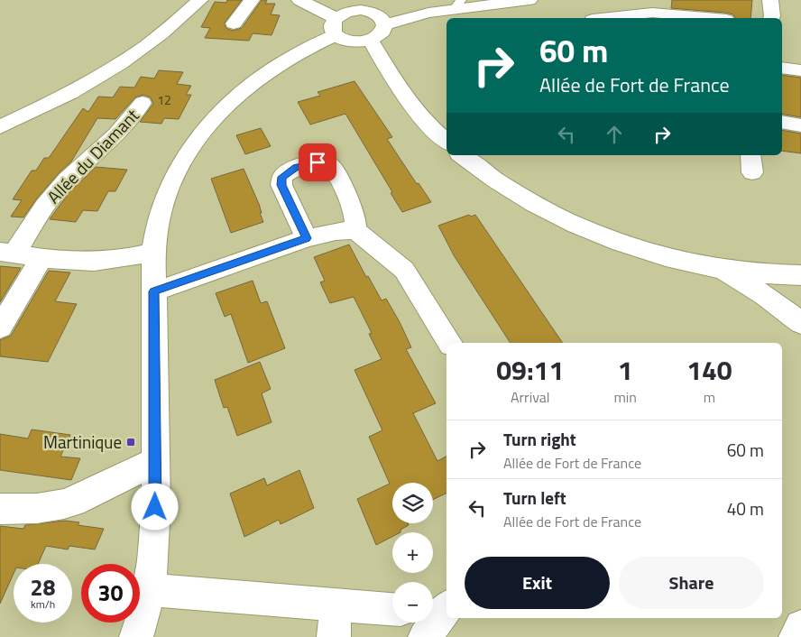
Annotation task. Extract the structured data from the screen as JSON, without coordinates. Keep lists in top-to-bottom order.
{
  "streets": {
    "street": ["Allée du Diamant"]
  },
  "places": {
    "transit": ["Martinique"]
  },
  "house_numbers": ["12"],
  "page": {
    "turn": ["60 m", "Allée de Fort de France"],
    "eta": [
      "09:11",
      "Arrival",
      "1",
      "min",
      "140",
      "m"
    ],
    "list": [
      {
        "name": "Turn right",
        "note": "Allée de Fort de France",
        "value": "60 m"
      },
      {
        "name": "Turn left",
        "note": "Allée de Fort de France",
        "value": "40 m"
      }
    ],
    "map_buttons": ["+", "−"],
    "buttons": ["Exit", "Share"],
    "speed": "28 km/h",
    "limit": "30"
  }
}
